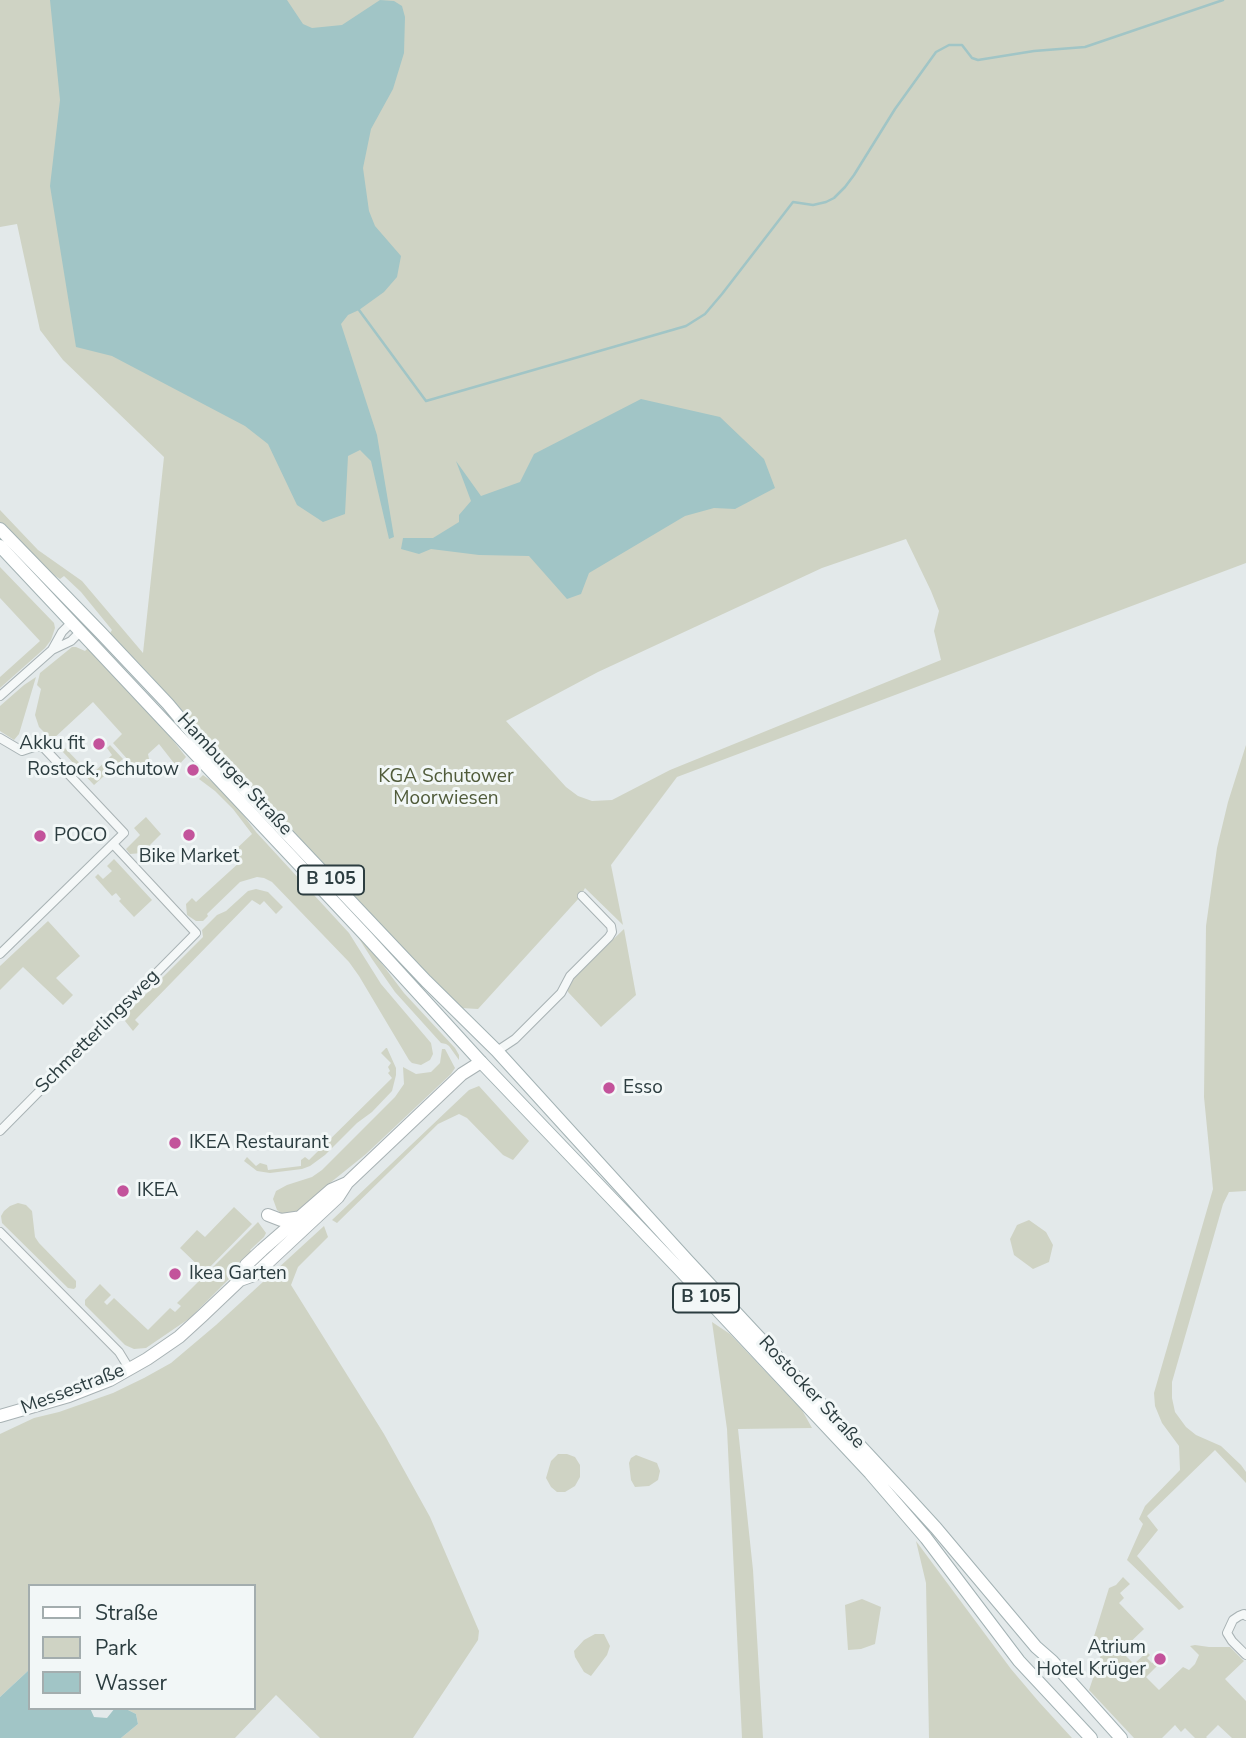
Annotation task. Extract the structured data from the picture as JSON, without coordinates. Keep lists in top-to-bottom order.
{
  "streets": {
    "main road": [
      "Hamburger Straße",
      "B 105",
      "Messestraße",
      "Rostocker Straße"
    ],
    "street": ["Schmetterlingsweg"]
  },
  "crossings": [
    ["Hamburger Straße", "Messestraße"],
    ["Hamburger Straße", "Rostocker Straße"],
    ["Messestraße", "Rostocker Straße"]
  ],
  "parks": ["KGA Schutower Moorwiesen"],
  "places": [
    "Akku fit",
    "Rostock, Schutow",
    "Bike Market",
    "POCO",
    "Esso",
    "IKEA Restaurant",
    "IKEA",
    "Ikea Garten",
    "Atrium Hotel Krüger"
  ],
  "legend": ["Straße", "Park", "Wasser"]
}
